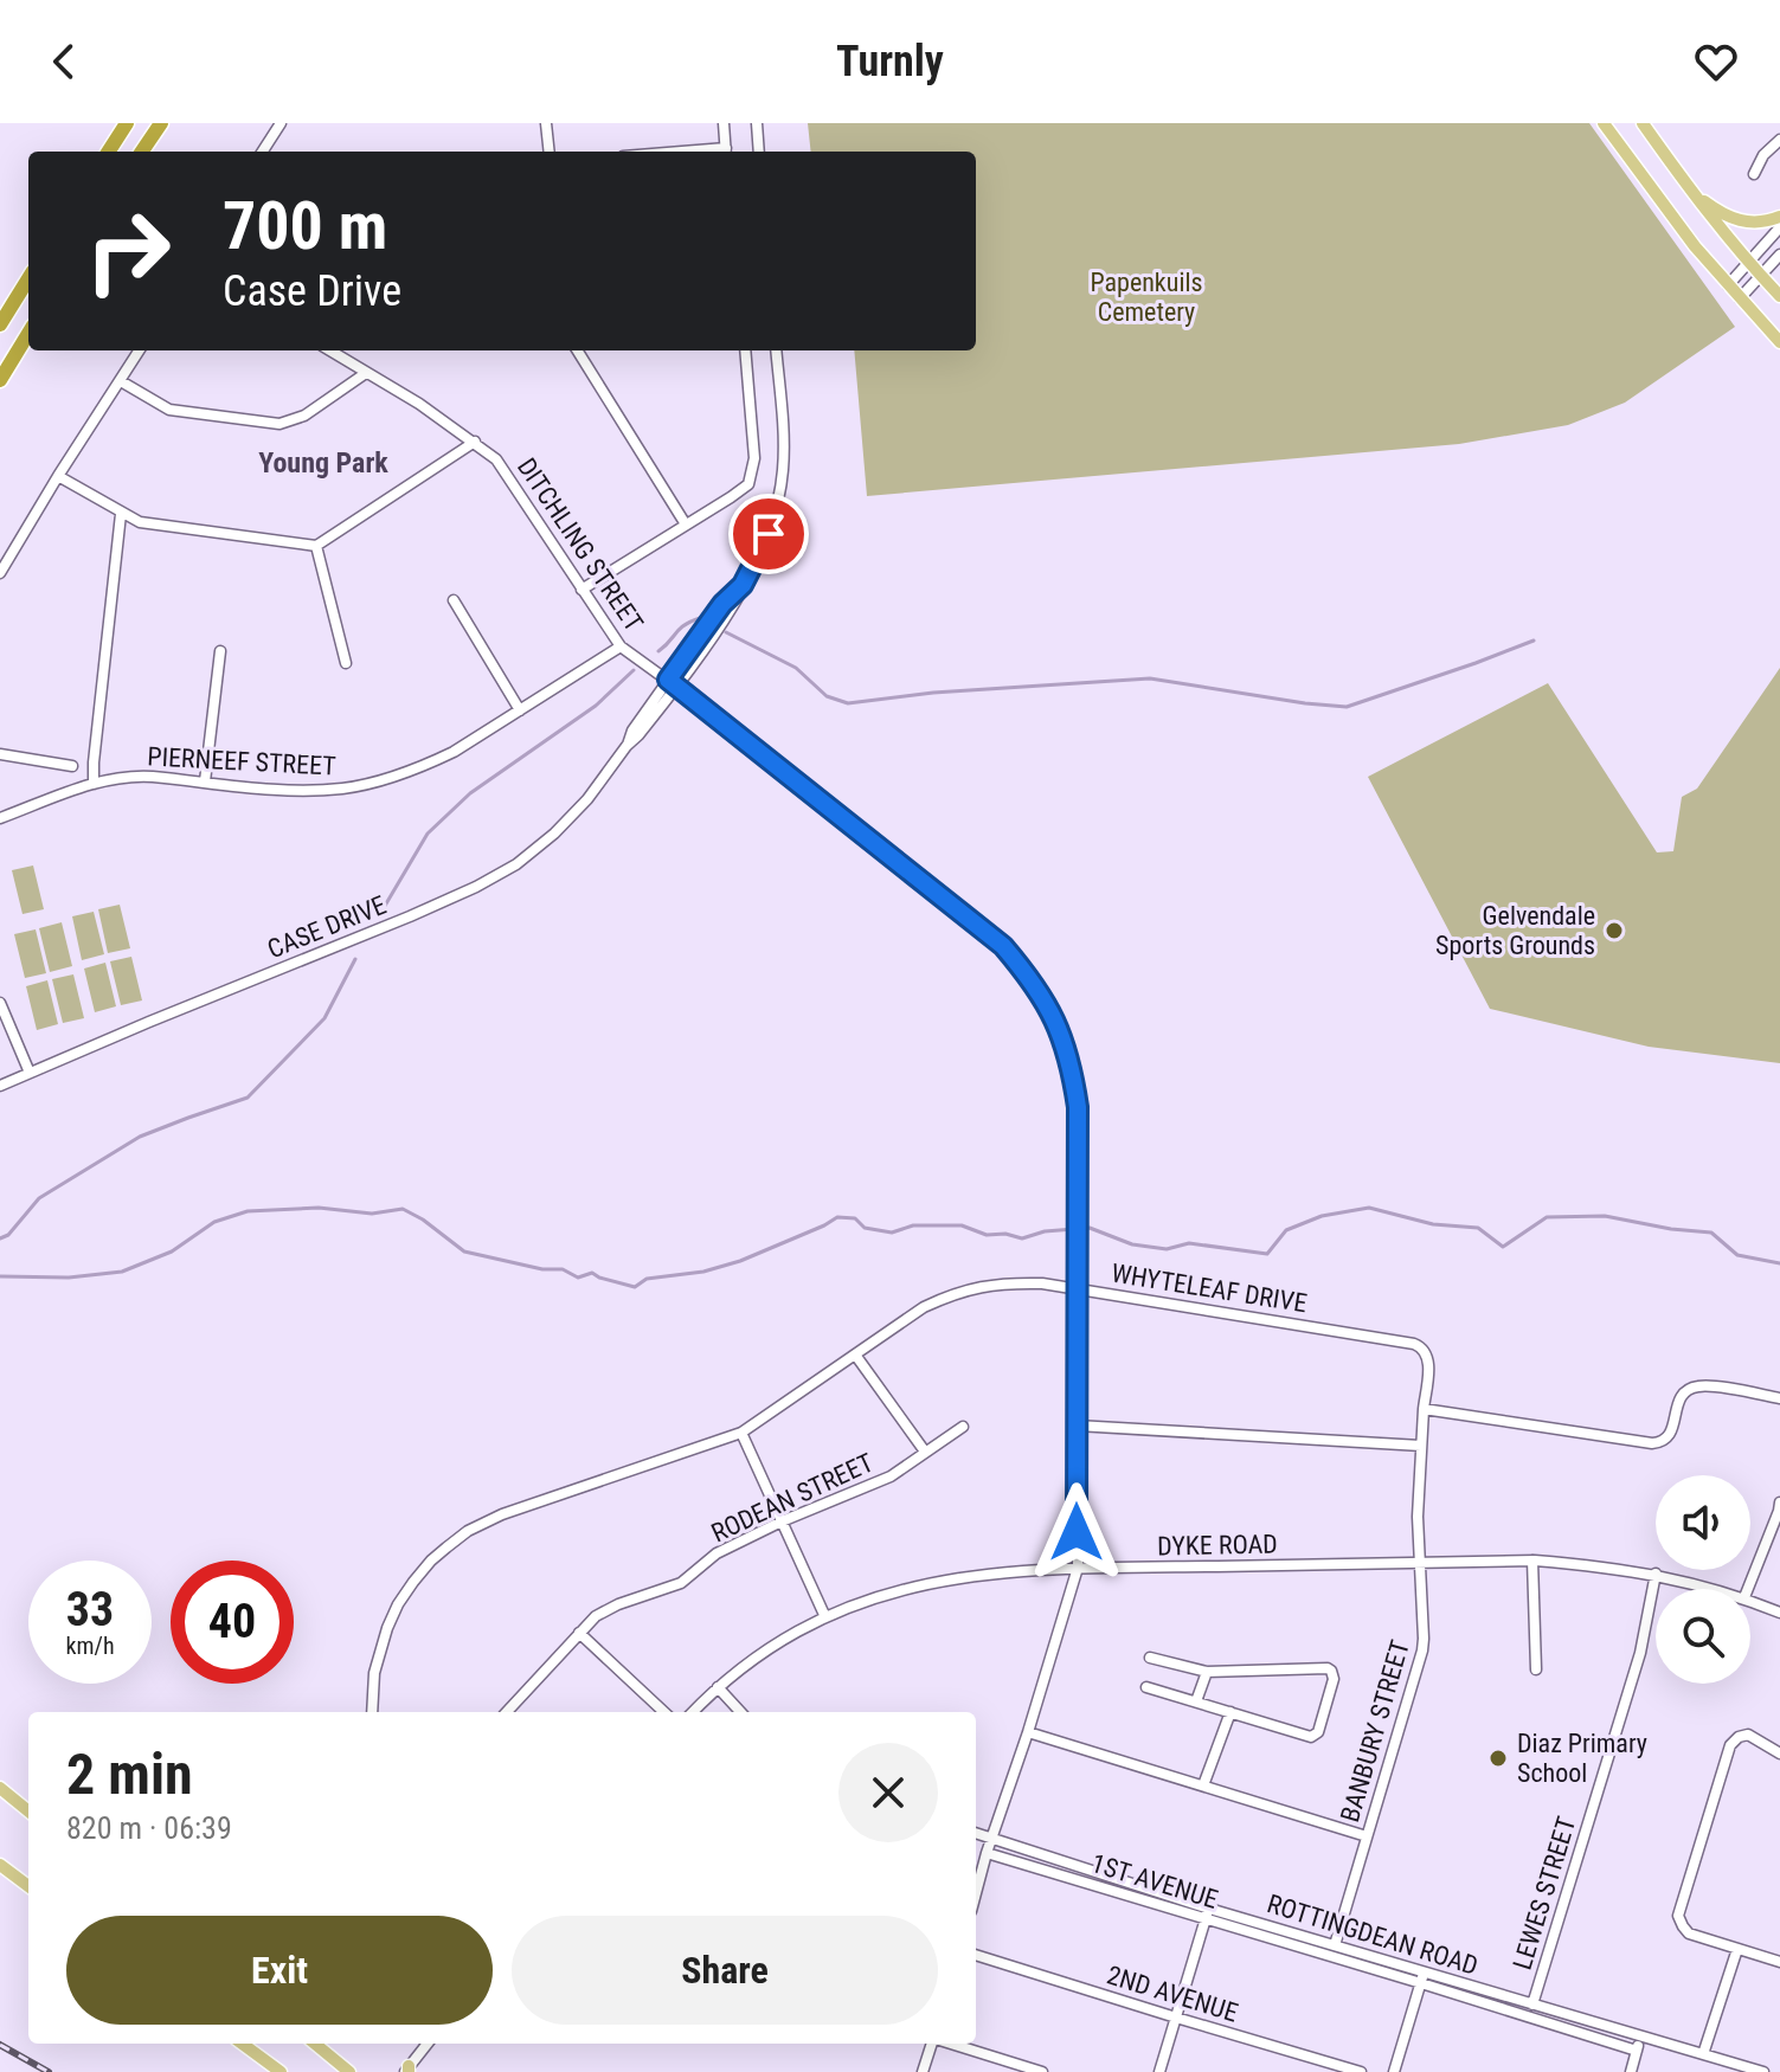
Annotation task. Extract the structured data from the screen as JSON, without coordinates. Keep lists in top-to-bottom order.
{
  "streets": {
    "street": [
      "DITCHLING STREET",
      "PIERNEEF STREET",
      "CASE DRIVE",
      "WHYTELEAF DRIVE",
      "RODEAN STREET",
      "DYKE ROAD",
      "BANBURY STREET",
      "1ST AVENUE",
      "LEWES STREET",
      "ROTTINGDEAN ROAD",
      "2ND AVENUE"
    ]
  },
  "crossings": [
    ["DITCHLING STREET", "PIERNEEF STREET"],
    ["DITCHLING STREET", "CASE DRIVE"],
    ["DITCHLING STREET", "WHYTELEAF DRIVE"],
    ["DITCHLING STREET", "DYKE ROAD"],
    ["DITCHLING STREET", "1ST AVENUE"],
    ["DITCHLING STREET", "ROTTINGDEAN ROAD"],
    ["WHYTELEAF DRIVE", "BANBURY STREET"],
    ["DYKE ROAD", "BANBURY STREET"],
    ["DYKE ROAD", "LEWES STREET"],
    ["BANBURY STREET", "ROTTINGDEAN ROAD"],
    ["1ST AVENUE", "ROTTINGDEAN ROAD"],
    ["LEWES STREET", "ROTTINGDEAN ROAD"]
  ],
  "districts": ["Young Park"],
  "parks": ["Papenkuils Cemetery"],
  "places": ["Gelvendale Sports Grounds", "Diaz Primary School"],
  "page": {
    "header": "Turnly",
    "turn": ["700 m", "Case Drive"],
    "speed": "33 km/h",
    "limit": "40",
    "heading": ["2 min", "820 m · 06:39"],
    "buttons": ["Exit", "Share"]
  }
}
